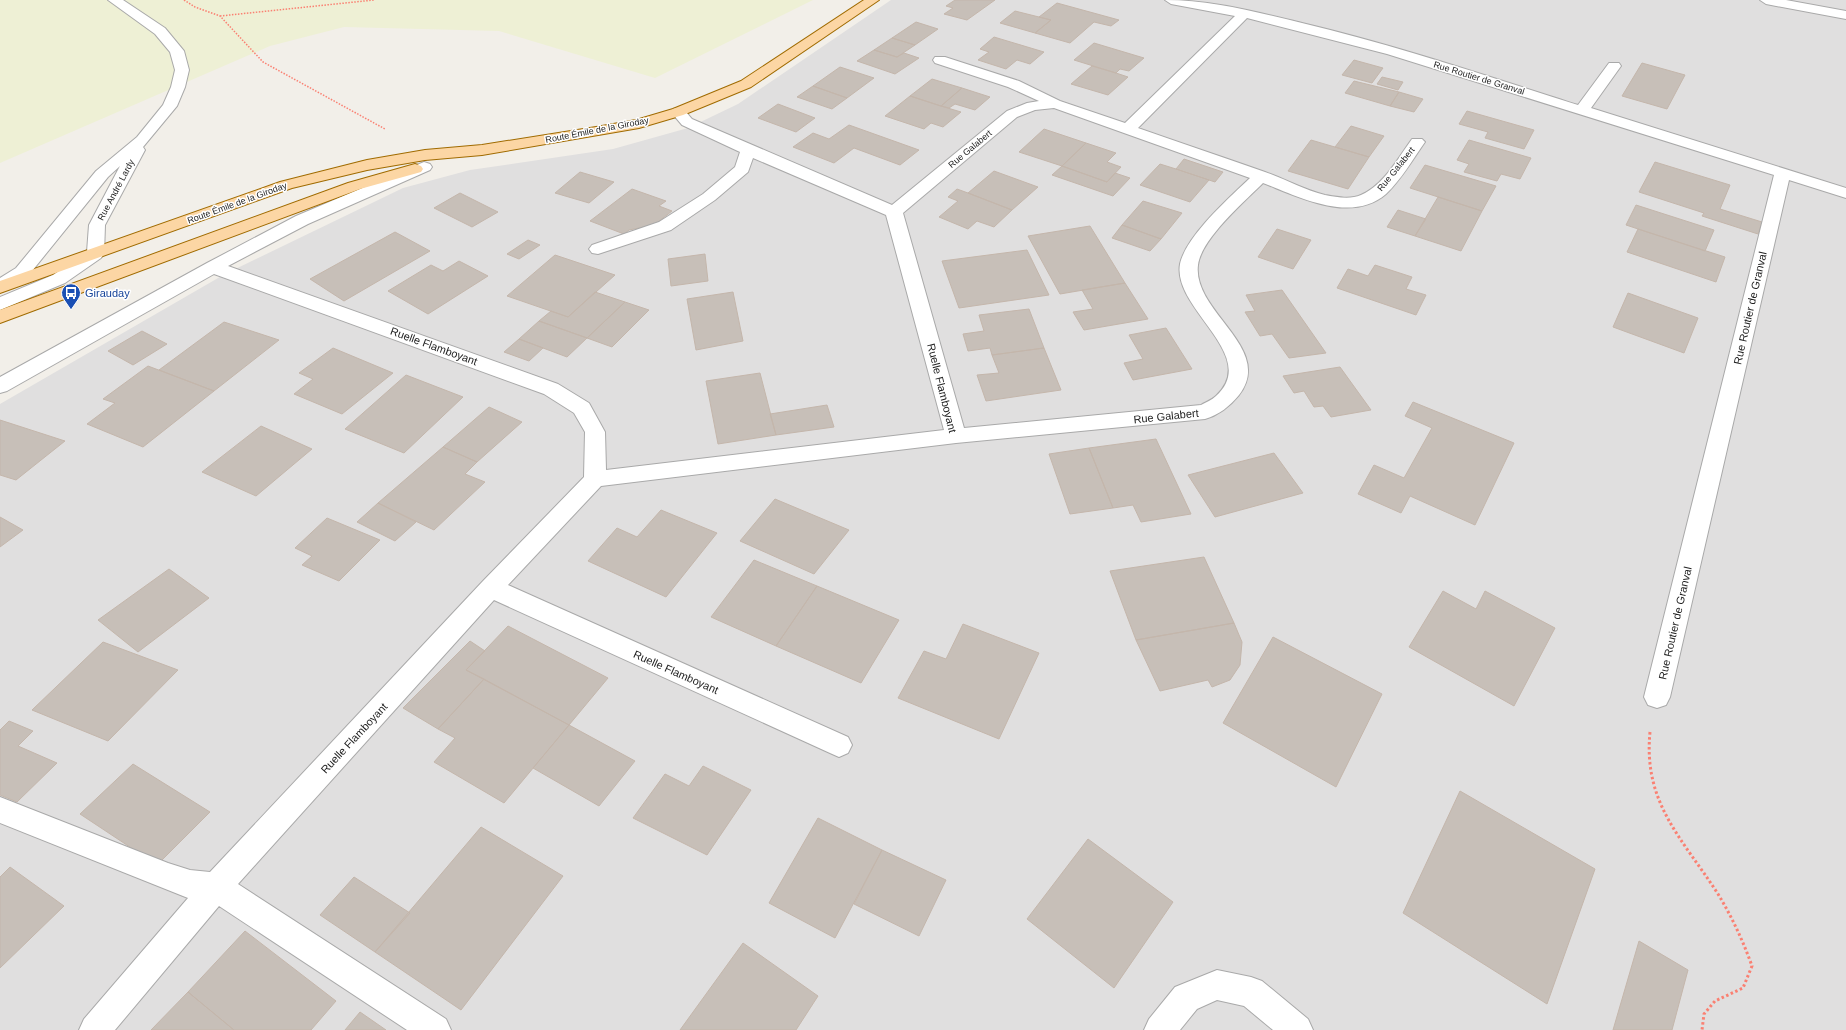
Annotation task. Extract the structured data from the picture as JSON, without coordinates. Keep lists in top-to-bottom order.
{
  "streets": {
    "main road": ["Route Émile de la Giroday"],
    "street": [
      "Rue Routier de Granval",
      "Rue Galabert",
      "Rue André Lardy",
      "Ruelle Flamboyant"
    ]
  },
  "crossings": [
    ["Route Émile de la Giroday", "Rue André Lardy"],
    ["Route Émile de la Giroday", "Ruelle Flamboyant"],
    ["Rue Galabert", "Ruelle Flamboyant"]
  ],
  "places": {
    "bus stop": ["Girauday"]
  }
}
